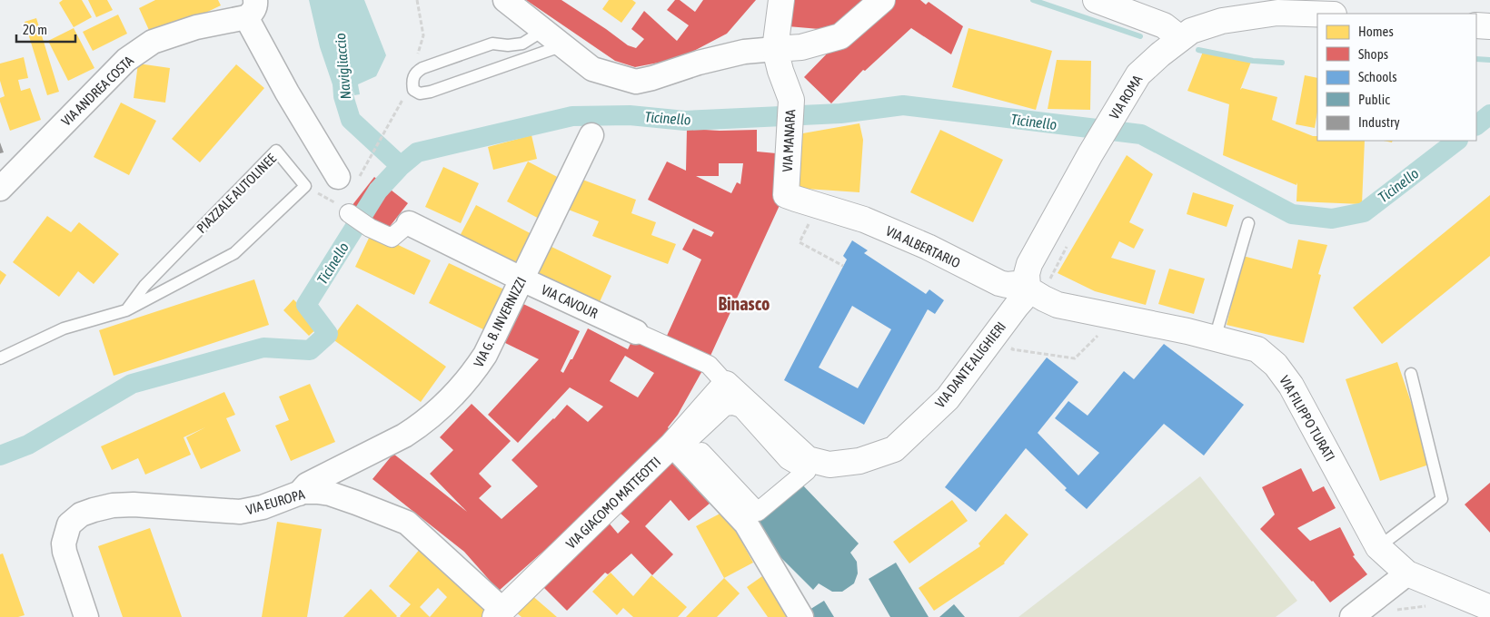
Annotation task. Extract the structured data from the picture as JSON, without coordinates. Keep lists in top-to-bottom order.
{
  "streets": {
    "street": [
      "VIA ANDREA COSTA",
      "VIA ROMA",
      "VIA MANARA",
      "VIA ALBERTARIO",
      "VIA CAVOUR",
      "VIA G. B. INVERNIZZI",
      "VIA DANTE ALIGHIERI",
      "VIA FILIPPO TURATI",
      "VIA EUROPA",
      "VIA GIACOMO MATTEOTTI"
    ],
    "lane": ["PIAZZALE AUTOLINEE"]
  },
  "crossings": [
    ["VIA ROMA", "VIA ALBERTARIO"],
    ["VIA ROMA", "VIA DANTE ALIGHIERI"],
    ["VIA ROMA", "VIA FILIPPO TURATI"],
    ["VIA MANARA", "VIA ALBERTARIO"],
    ["VIA ALBERTARIO", "VIA DANTE ALIGHIERI"],
    ["VIA ALBERTARIO", "VIA FILIPPO TURATI"],
    ["VIA CAVOUR", "VIA G. B. INVERNIZZI"],
    ["VIA CAVOUR", "VIA DANTE ALIGHIERI"],
    ["VIA CAVOUR", "VIA GIACOMO MATTEOTTI"],
    ["VIA G. B. INVERNIZZI", "VIA EUROPA"],
    ["VIA DANTE ALIGHIERI", "VIA FILIPPO TURATI"],
    ["VIA DANTE ALIGHIERI", "VIA GIACOMO MATTEOTTI"],
    ["VIA EUROPA", "VIA GIACOMO MATTEOTTI"]
  ],
  "districts": ["Binasco"],
  "water": ["Navigliaccio", "Ticinello"],
  "legend": [
    "Homes",
    "Shops",
    "Schools",
    "Public",
    "Industry"
  ],
  "scale_bar": "20 m"
}
